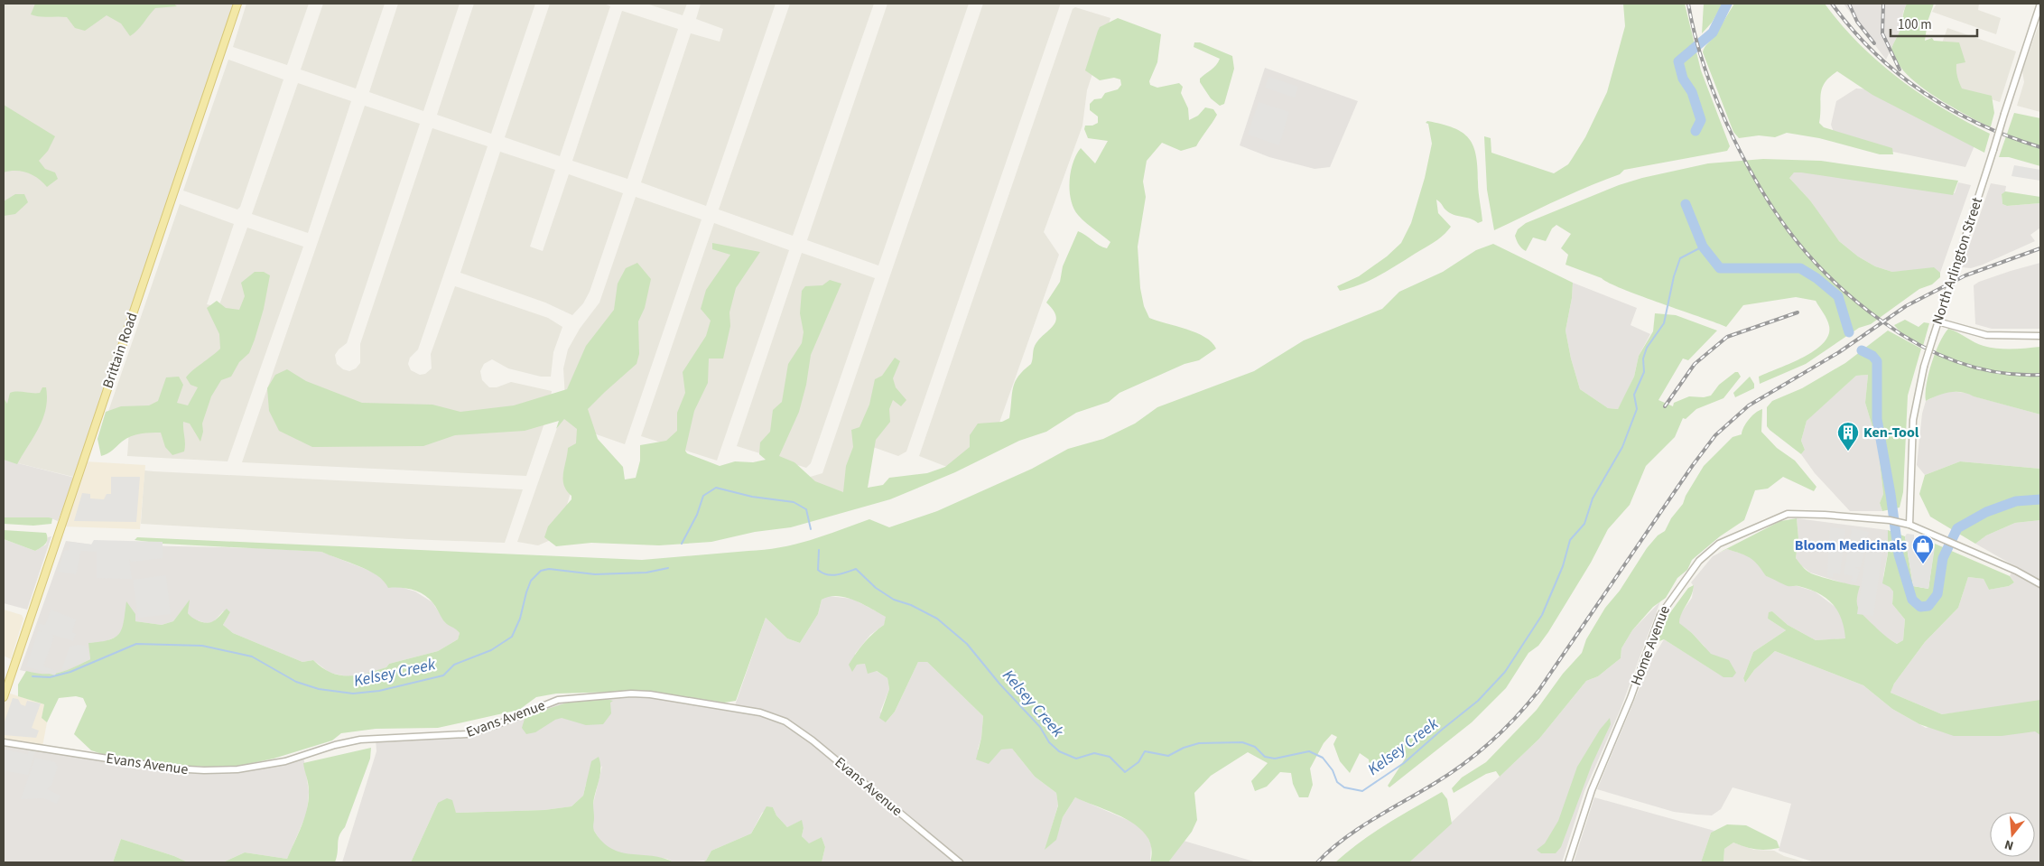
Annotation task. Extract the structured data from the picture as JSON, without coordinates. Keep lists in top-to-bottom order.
{
  "streets": {
    "main road": ["Brittain Road"],
    "street": ["North Arlington Street", "Home Avenue", "Evans Avenue"]
  },
  "crossings": [
    ["North Arlington Street", "Home Avenue"]
  ],
  "water": ["Kelsey Creek"],
  "places": {
    "building": ["Ken-Tool"],
    "shop": ["Bloom Medicinals"]
  },
  "scale_bar": "100 m",
  "north": "bottom"
}
